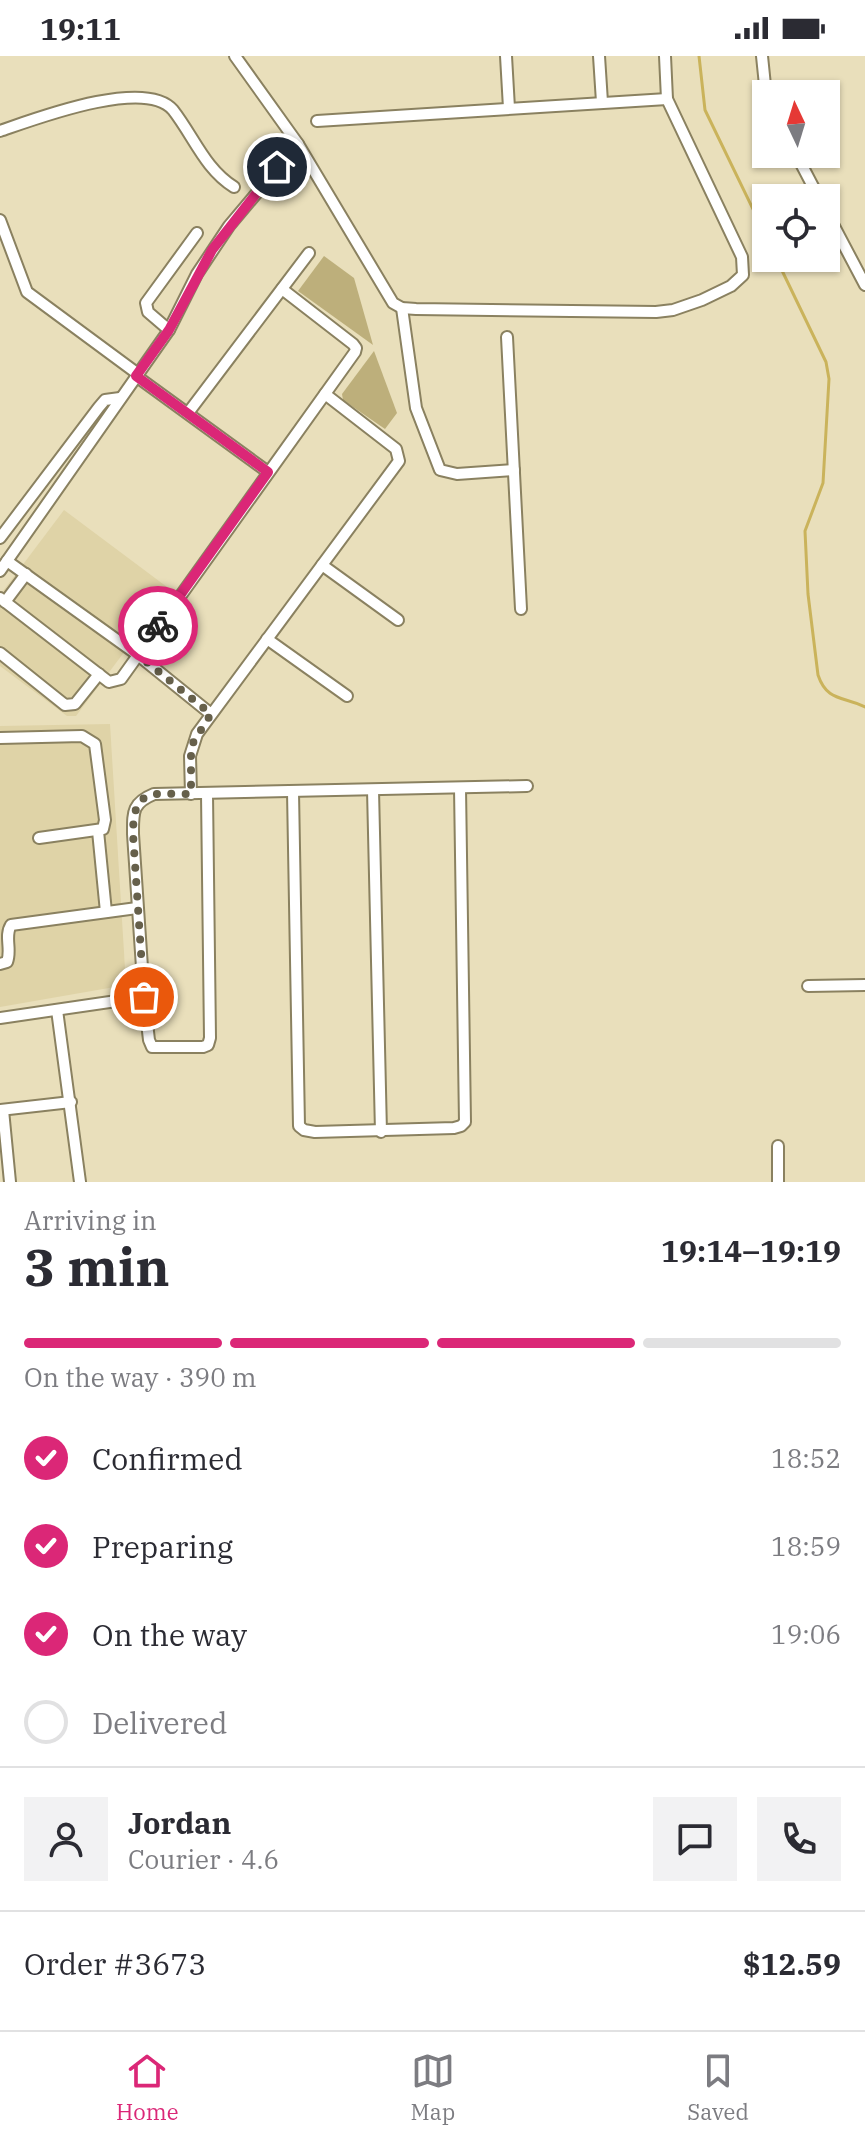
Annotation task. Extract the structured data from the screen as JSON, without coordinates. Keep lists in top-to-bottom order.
{
  "north": "top",
  "page": {
    "status": "19:11",
    "heading": ["3 min", "Arriving in", "19:14–19:19"],
    "panel": [
      "Jordan",
      "Courier · 4.6",
      "Order #3673",
      "$12.59"
    ],
    "bar": "On the way · 390 m",
    "list": [
      ["Confirmed", "18:52"],
      ["Preparing", "18:59"],
      ["On the way", "19:06"],
      "Delivered"
    ],
    "tabs": ["Home", "Map", "Saved"]
  }
}
